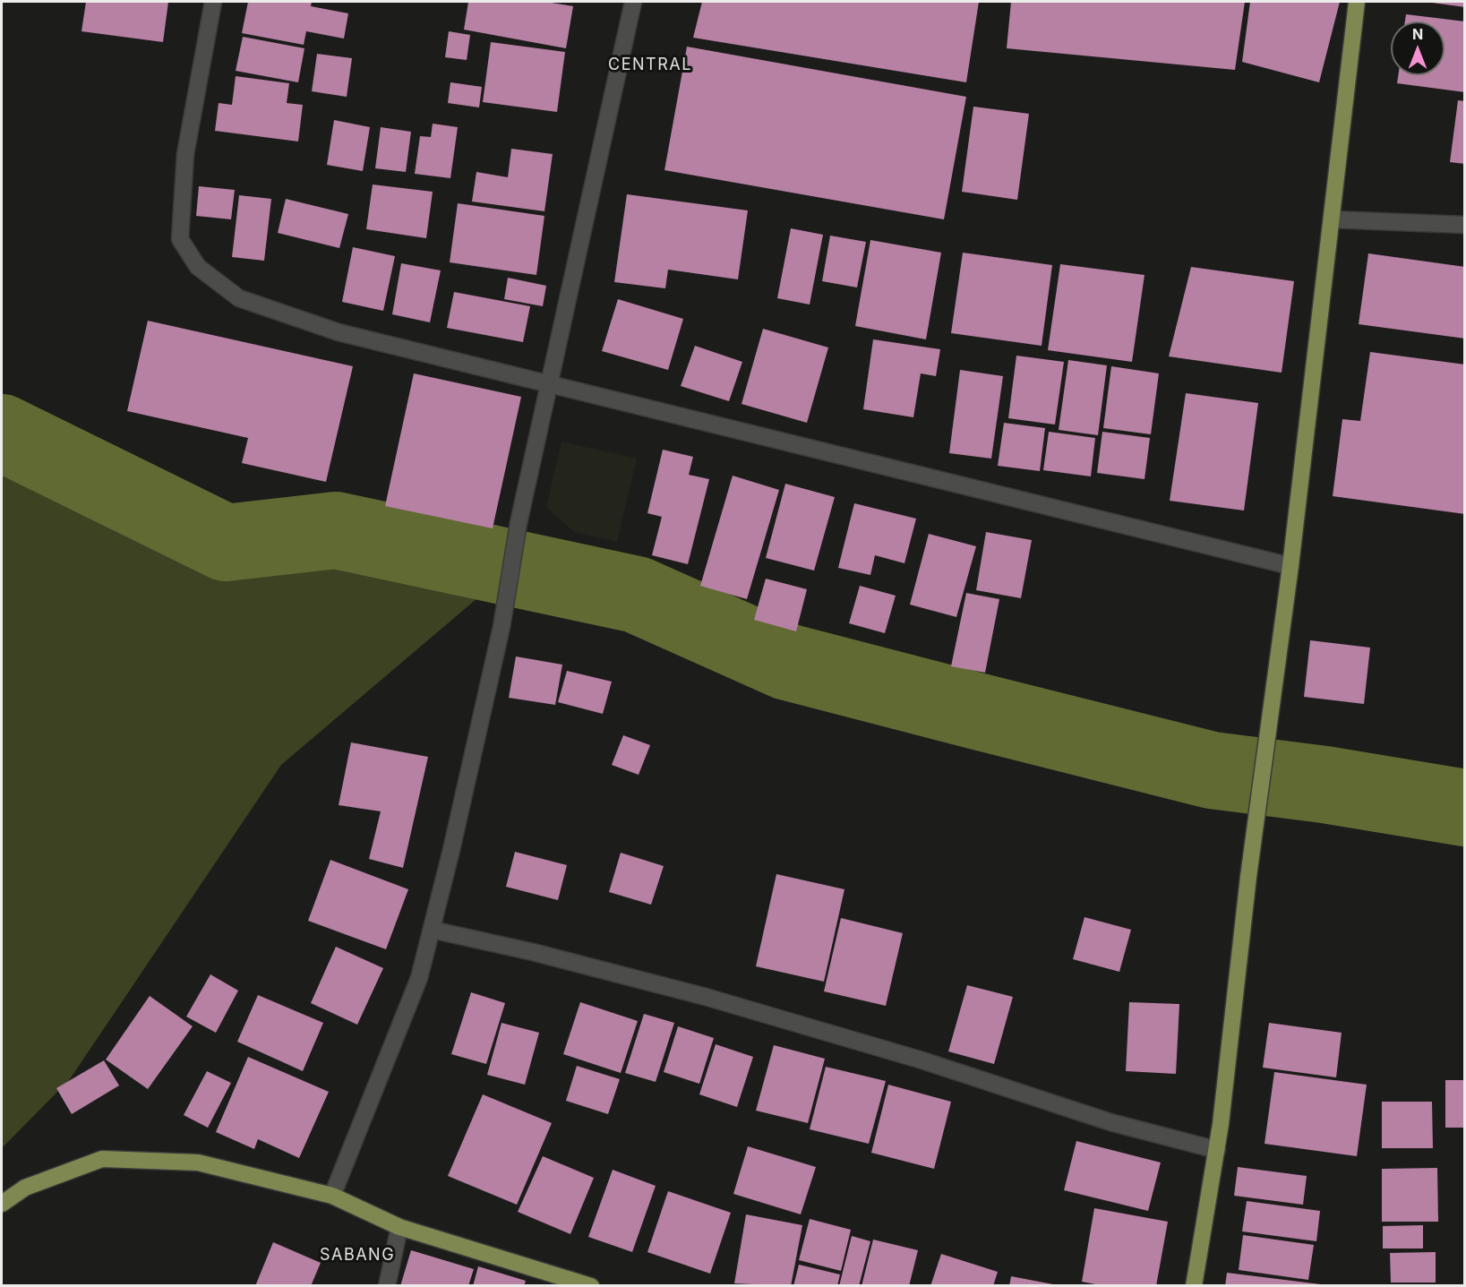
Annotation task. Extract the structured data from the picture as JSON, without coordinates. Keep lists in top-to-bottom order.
{
  "districts": ["CENTRAL", "SABANG"],
  "north": "top"
}
